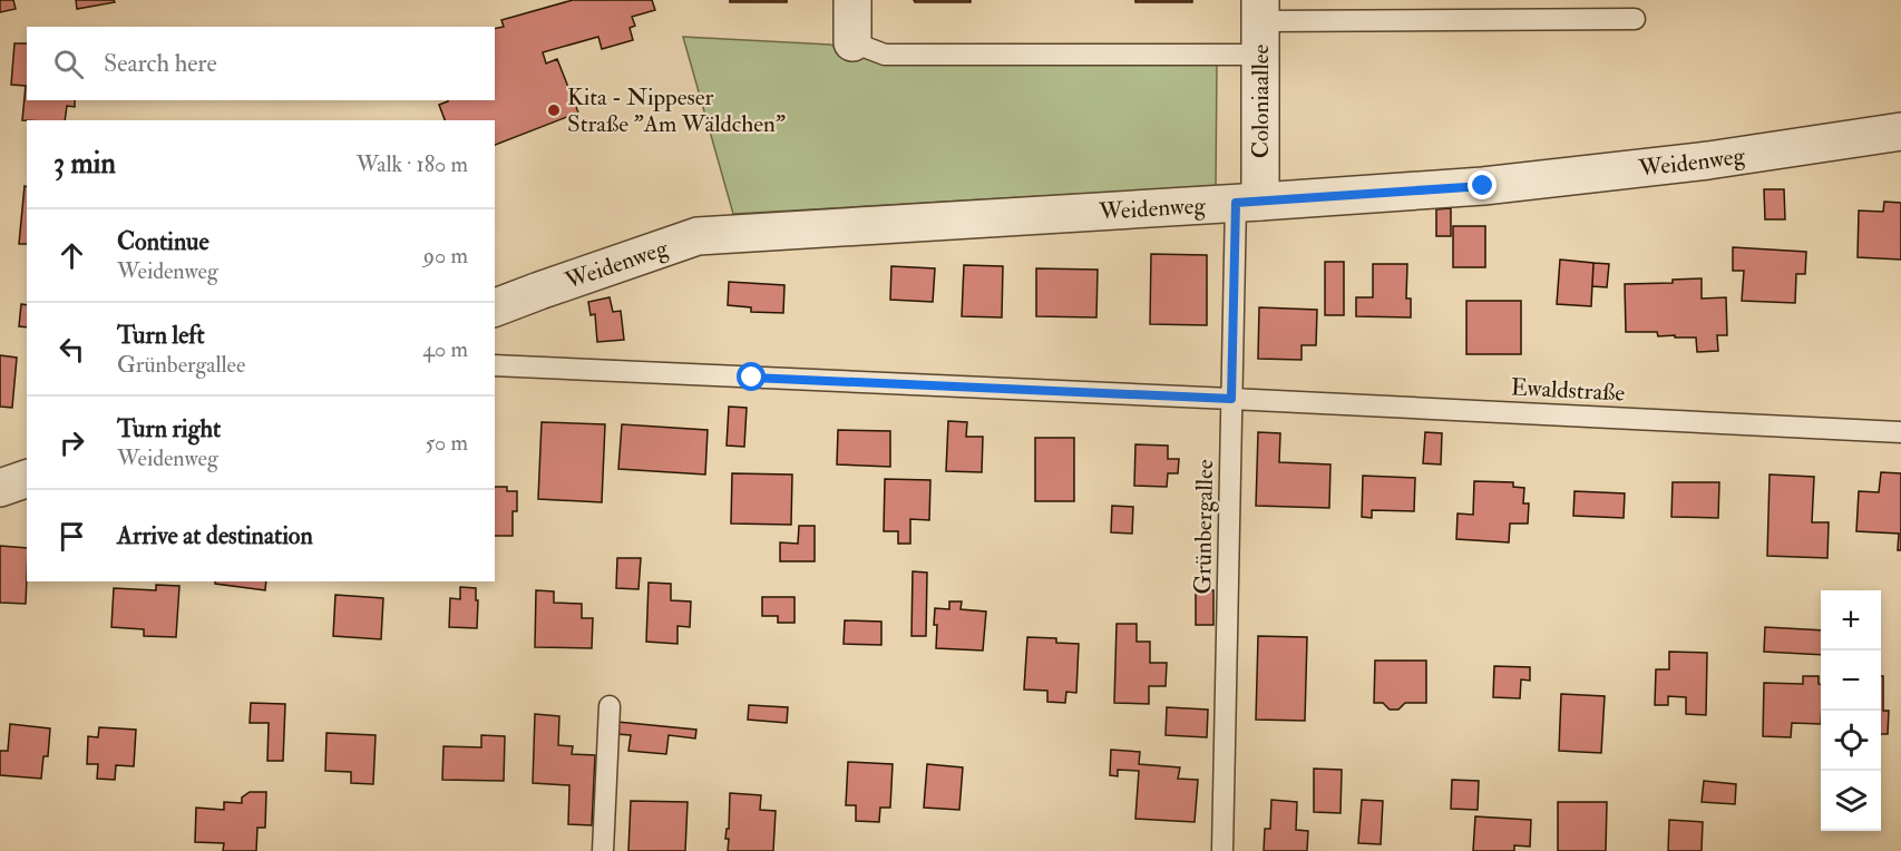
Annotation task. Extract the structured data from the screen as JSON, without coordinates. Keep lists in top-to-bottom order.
{
  "streets": {
    "street": ["Coloniaallee", "Weidenweg"],
    "lane": ["Ewaldstraße", "Grünbergallee"]
  },
  "crossings": [
    ["Coloniaallee", "Weidenweg"],
    ["Coloniaallee", "Grünbergallee"],
    ["Weidenweg", "Grünbergallee"],
    ["Ewaldstraße", "Grünbergallee"]
  ],
  "places": ["Kita - Nippeser Straße \"Am Wäldchen\""],
  "page": {
    "search": "Search here",
    "heading": ["3 min", "Walk · 180 m"],
    "list": [
      ["Continue", "Weidenweg", "90 m"],
      ["Turn left", "Grünbergallee", "40 m"],
      ["Turn right", "Weidenweg", "50 m"],
      "Arrive at destination"
    ],
    "map_buttons": ["+", "−"]
  }
}
